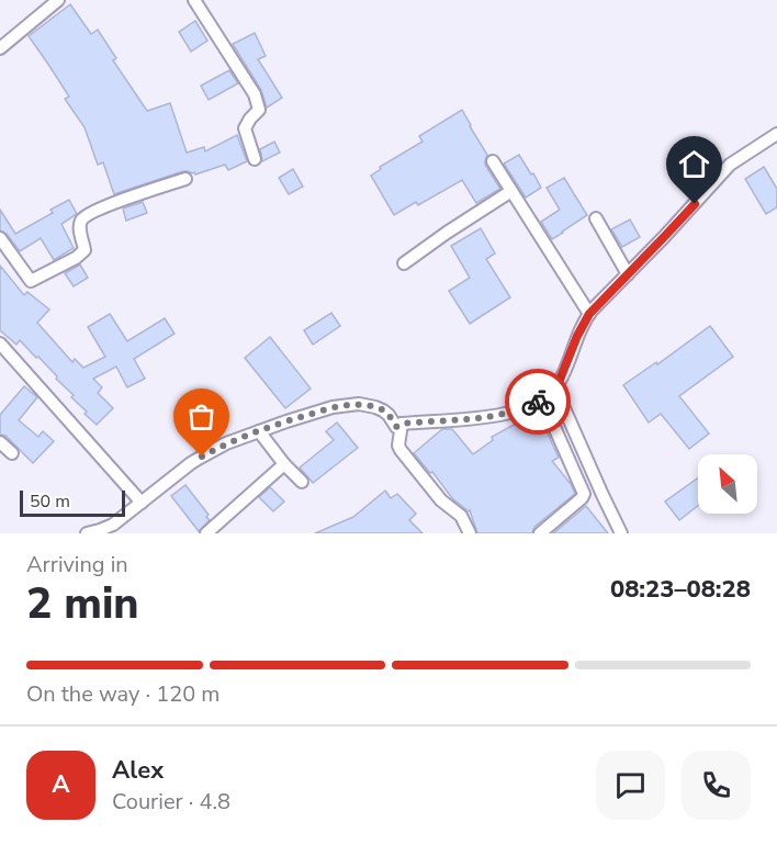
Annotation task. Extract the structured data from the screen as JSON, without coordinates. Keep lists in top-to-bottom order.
{
  "scale_bar": "50 m",
  "north": "top left",
  "page": {
    "scale": "50 m",
    "heading": ["2 min", "Arriving in", "08:23–08:28"],
    "panel": ["Alex", "Courier · 4.8"],
    "bar": "On the way · 120 m",
    "round": "A"
  }
}
